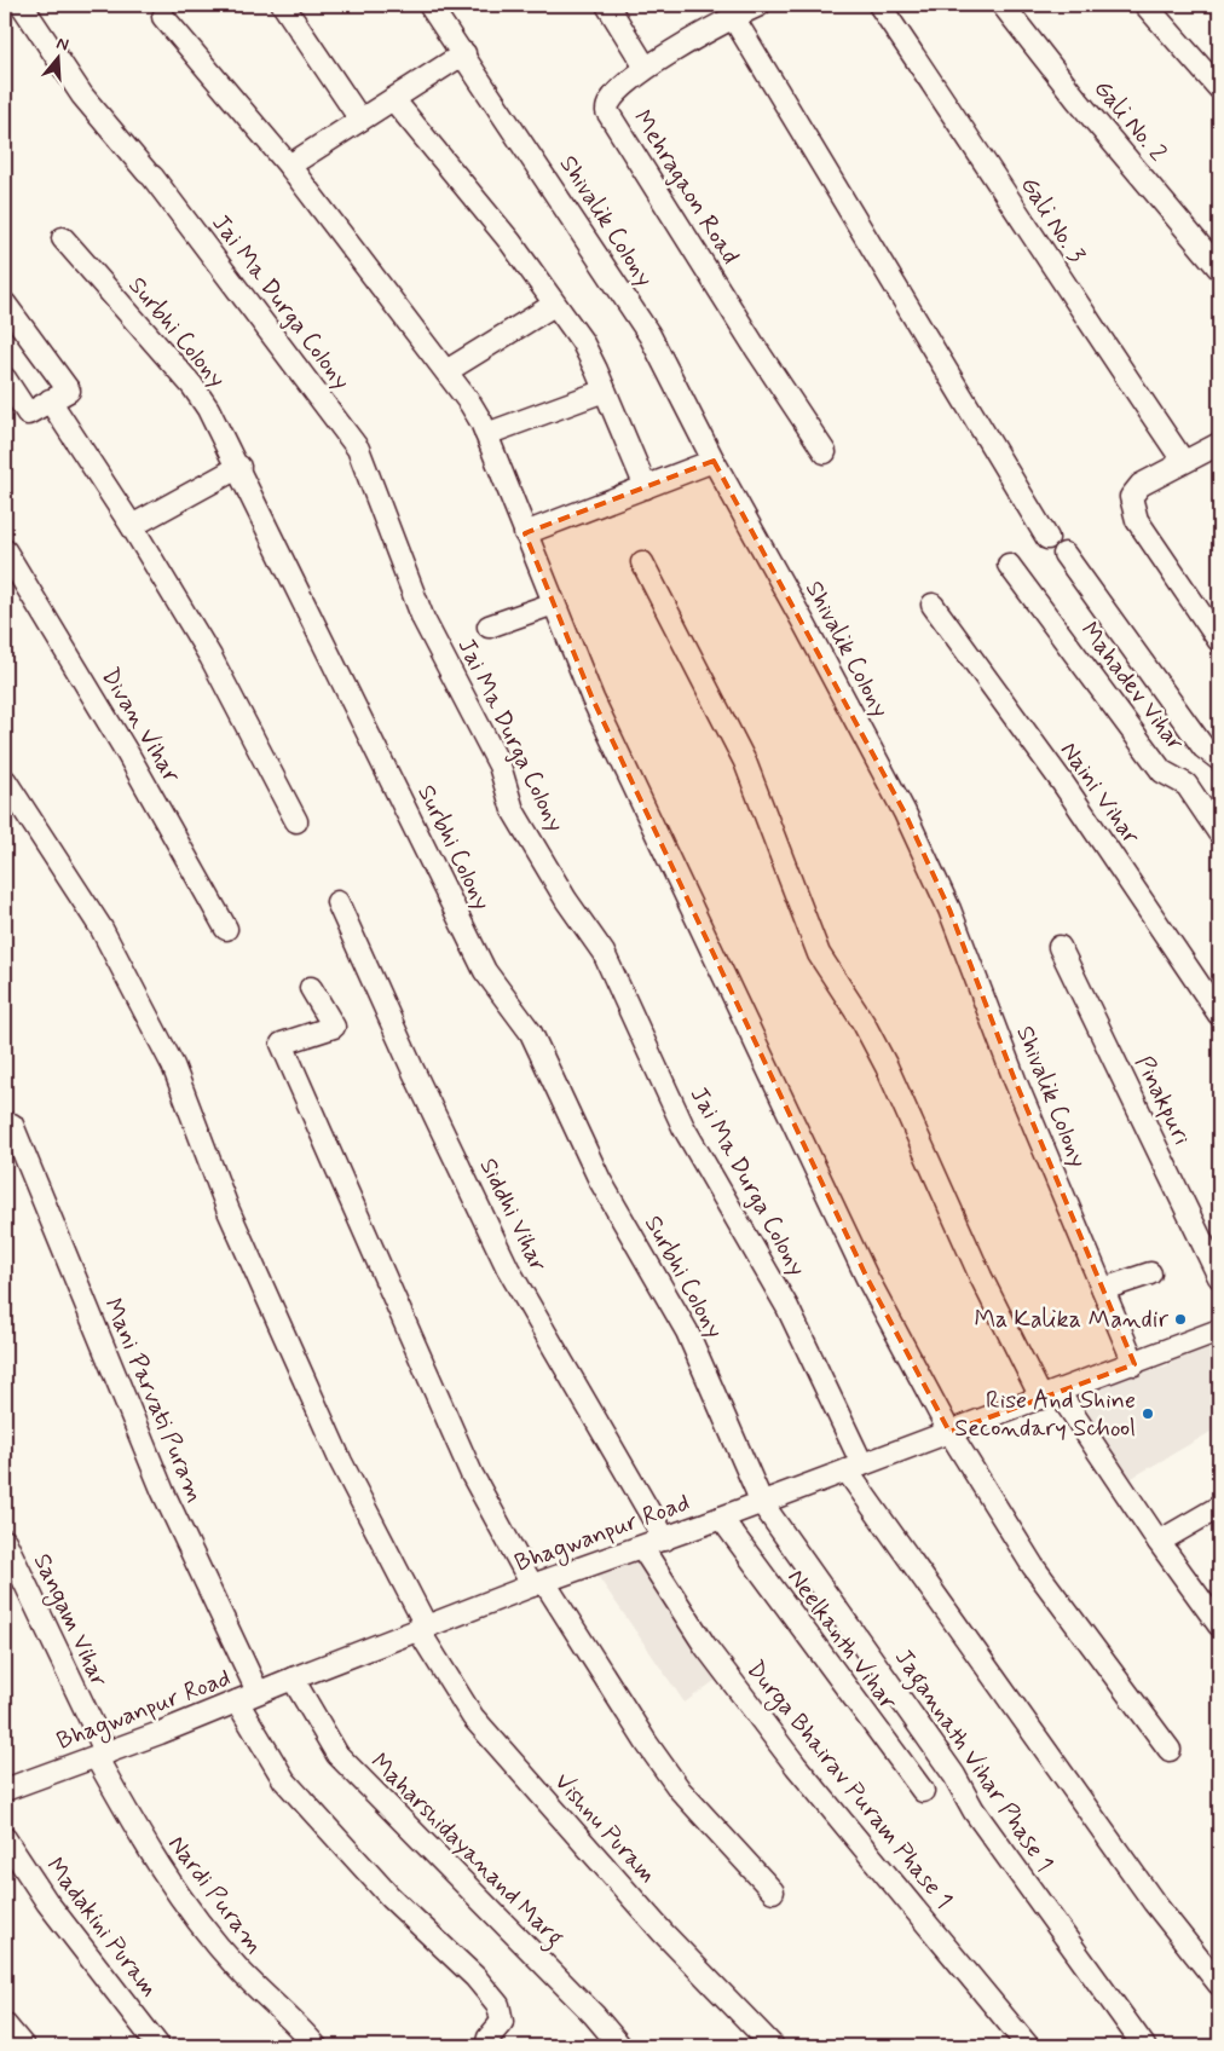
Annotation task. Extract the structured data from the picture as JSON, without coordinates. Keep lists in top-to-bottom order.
{
  "streets": {
    "street": [
      "Gali No. 2",
      "Mehragaon Road",
      "Gali No. 3",
      "Shivalik Colony",
      "Jai Ma Durga Colony",
      "Surbhi Colony",
      "Mahadev Vihar",
      "Divan Vihar",
      "Naini Vihar",
      "Pinakpuri",
      "Siddhi Vihar",
      "Mani Parvati Puram",
      "Bhagwanpur Road",
      "Sangam Vihar",
      "Neelkanth Vihar",
      "Jagannath Vihar Phase 1",
      "Durga Bhairav Puram Phase 1",
      "Vishnu Puram",
      "Maharshidayanand Marg",
      "Nardi Puram",
      "Madakini Puram"
    ]
  },
  "crossings": [
    ["Shivalik Colony", "Bhagwanpur Road"],
    ["Jai Ma Durga Colony", "Bhagwanpur Road"],
    ["Surbhi Colony", "Bhagwanpur Road"],
    ["Surbhi Colony", "Jagannath Vihar Phase 1"],
    ["Siddhi Vihar", "Bhagwanpur Road"],
    ["Mani Parvati Puram", "Bhagwanpur Road"],
    ["Bhagwanpur Road", "Sangam Vihar"],
    ["Bhagwanpur Road", "Neelkanth Vihar"],
    ["Bhagwanpur Road", "Jagannath Vihar Phase 1"],
    ["Bhagwanpur Road", "Durga Bhairav Puram Phase 1"],
    ["Bhagwanpur Road", "Vishnu Puram"],
    ["Bhagwanpur Road", "Maharshidayanand Marg"],
    ["Bhagwanpur Road", "Nardi Puram"],
    ["Sangam Vihar", "Nardi Puram"]
  ],
  "places": ["Ma Kalika Mandir", "Rise And Shine Secondary School"],
  "north": "top"
}
